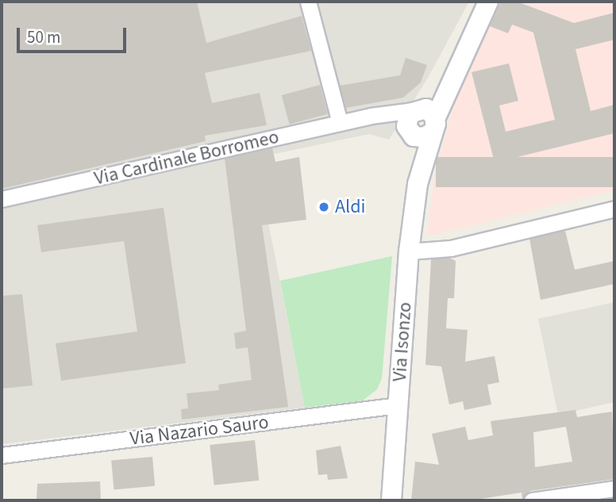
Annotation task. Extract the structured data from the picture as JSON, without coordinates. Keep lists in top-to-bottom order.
{
  "streets": {
    "street": ["Via Cardinale Borromeo", "Via Isonzo", "Via Nazario Sauro"]
  },
  "crossings": [
    ["Via Isonzo", "Via Nazario Sauro"]
  ],
  "places": ["Aldi"],
  "scale_bar": "50 m"
}
